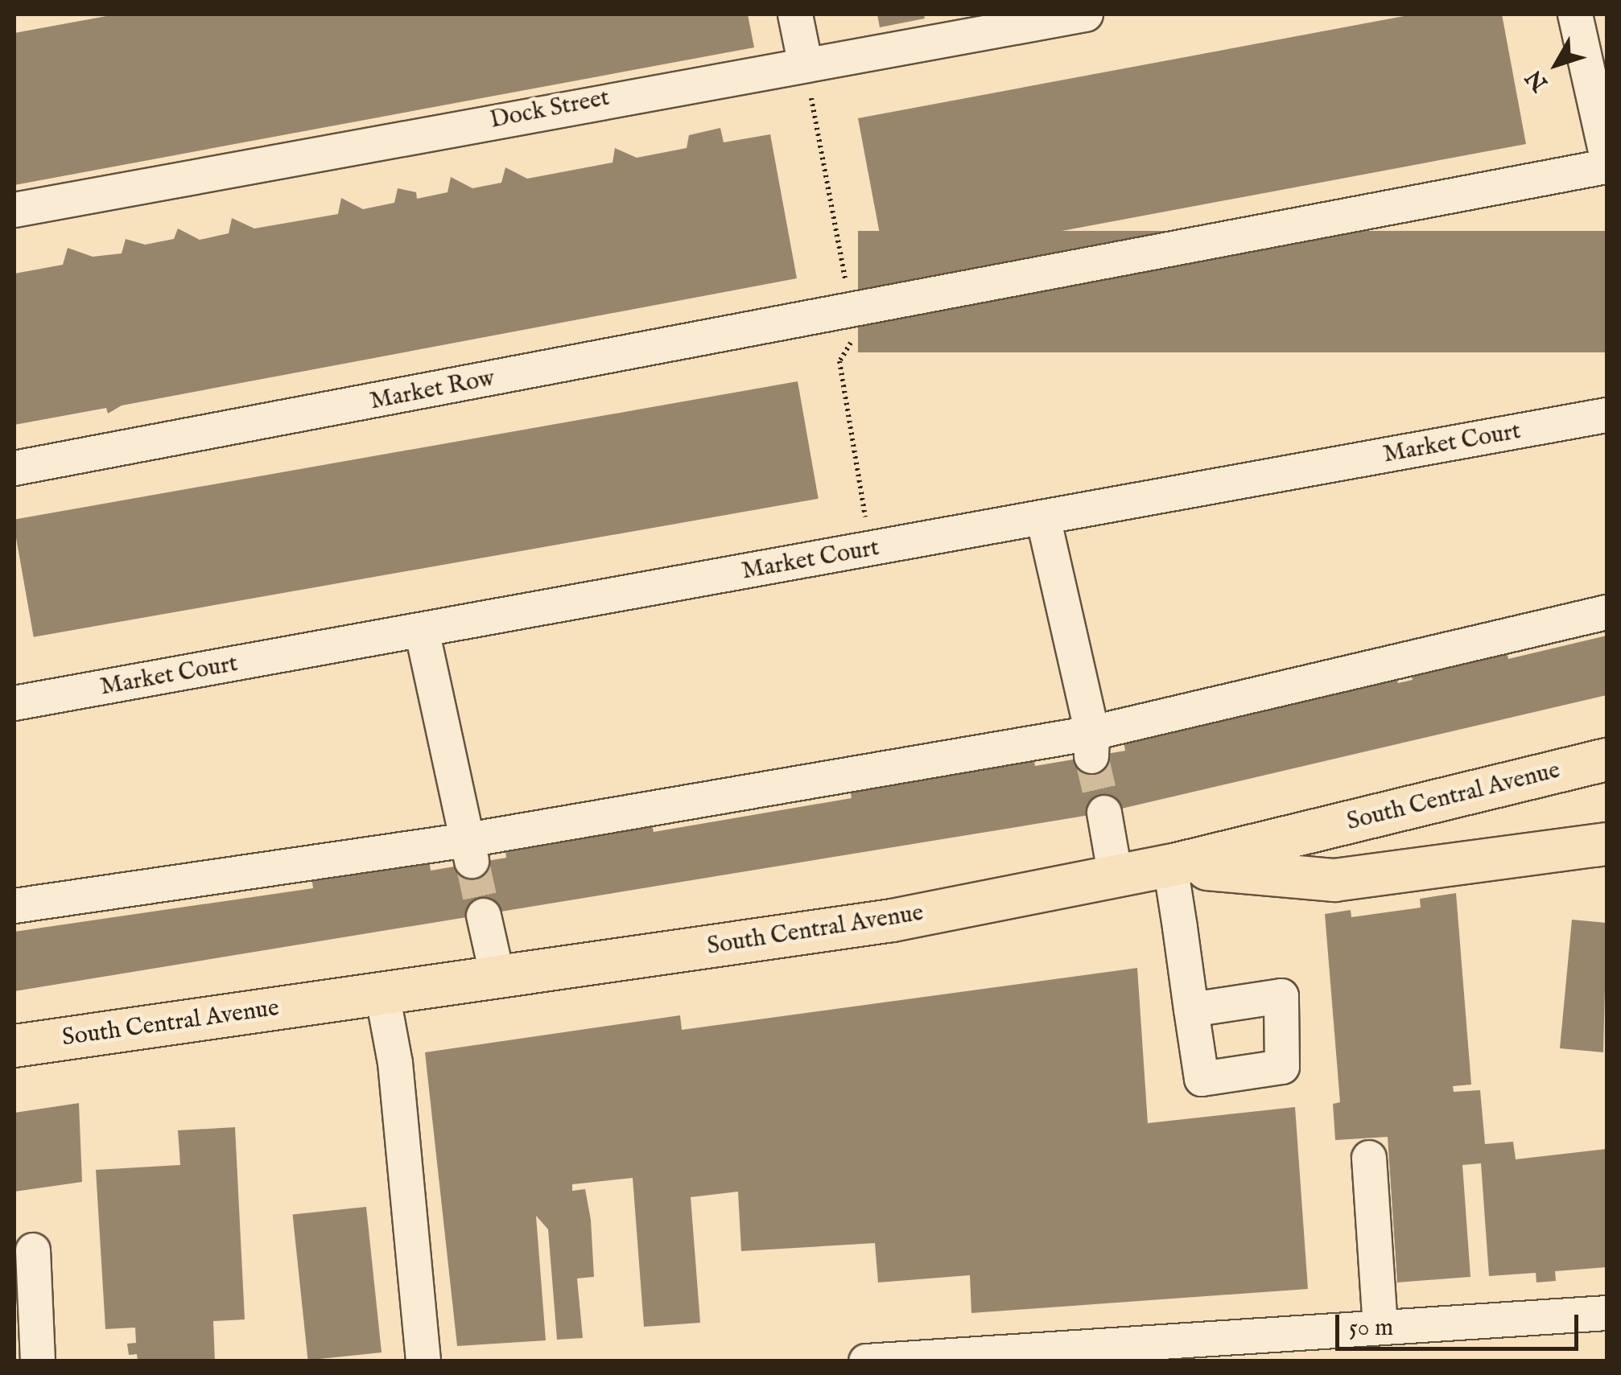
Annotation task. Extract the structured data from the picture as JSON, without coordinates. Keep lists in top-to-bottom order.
{
  "streets": {
    "main road": ["South Central Avenue"],
    "street": ["Dock Street", "Market Row", "Market Court"]
  },
  "scale_bar": "50 m",
  "north": "bottom left"
}
